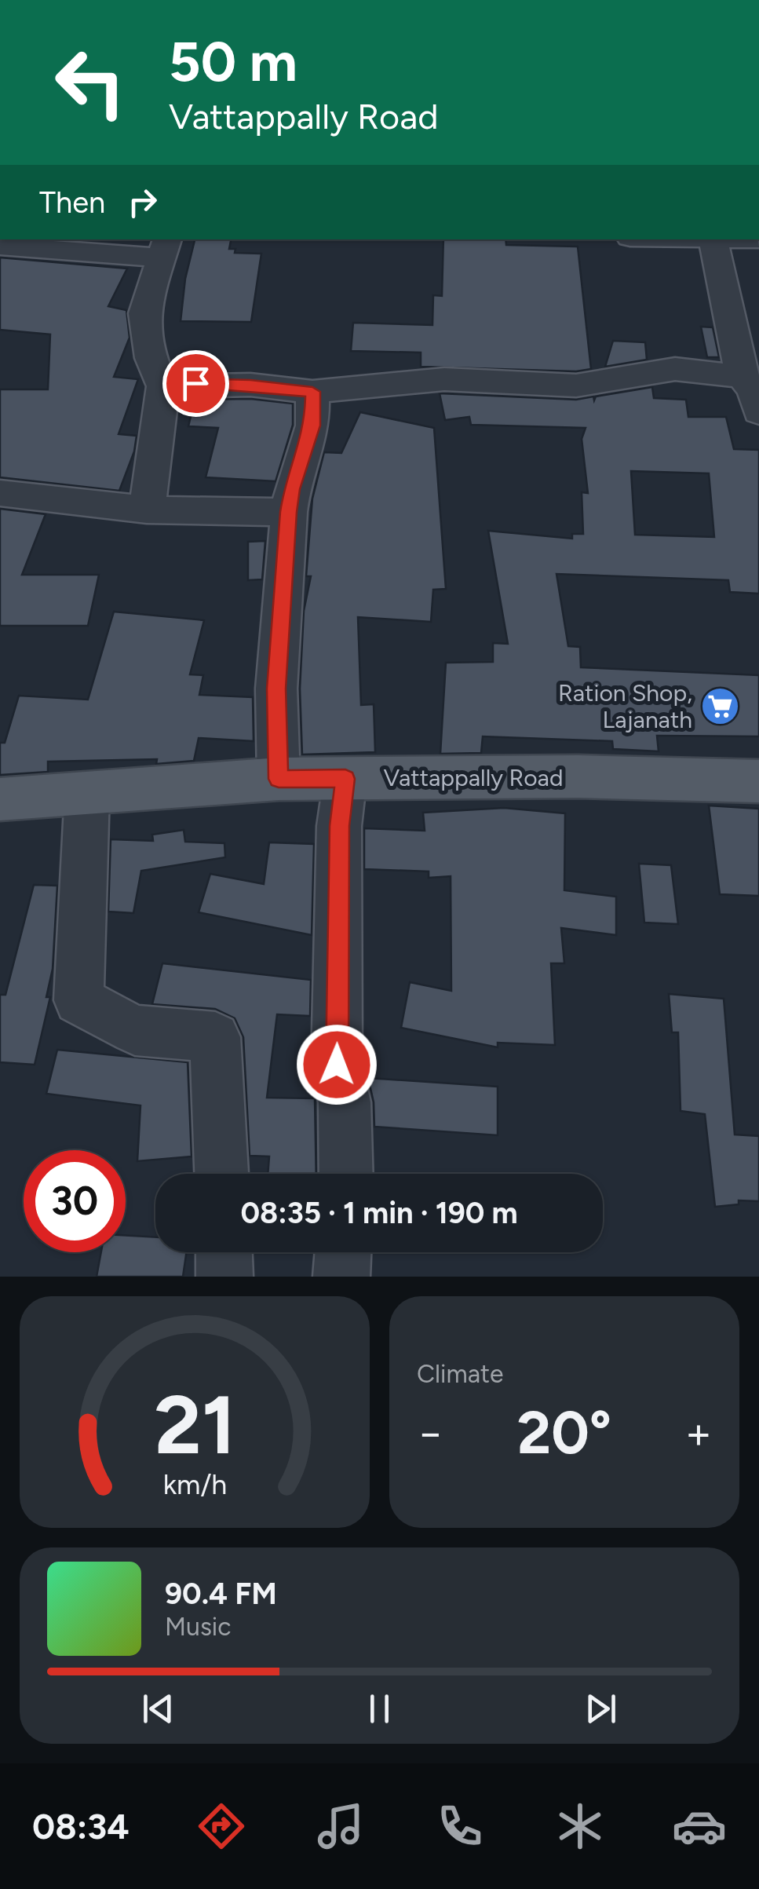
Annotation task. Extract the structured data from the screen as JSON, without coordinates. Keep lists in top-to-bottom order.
{
  "streets": {
    "main road": ["Vattappally Road"]
  },
  "places": {
    "supermarket": ["Ration Shop, Lajanath"]
  },
  "page": {
    "turn": ["50 m", "Vattappally Road"],
    "then": "Then",
    "limit": "30",
    "trip": "08:35 · 1 min · 190 m",
    "tile": "Climate",
    "heat": ["−", "20°", "+"],
    "song": ["90.4 FM", "Music"],
    "tabs": "08:34",
    "gauge": ["21", "km/h"]
  }
}
